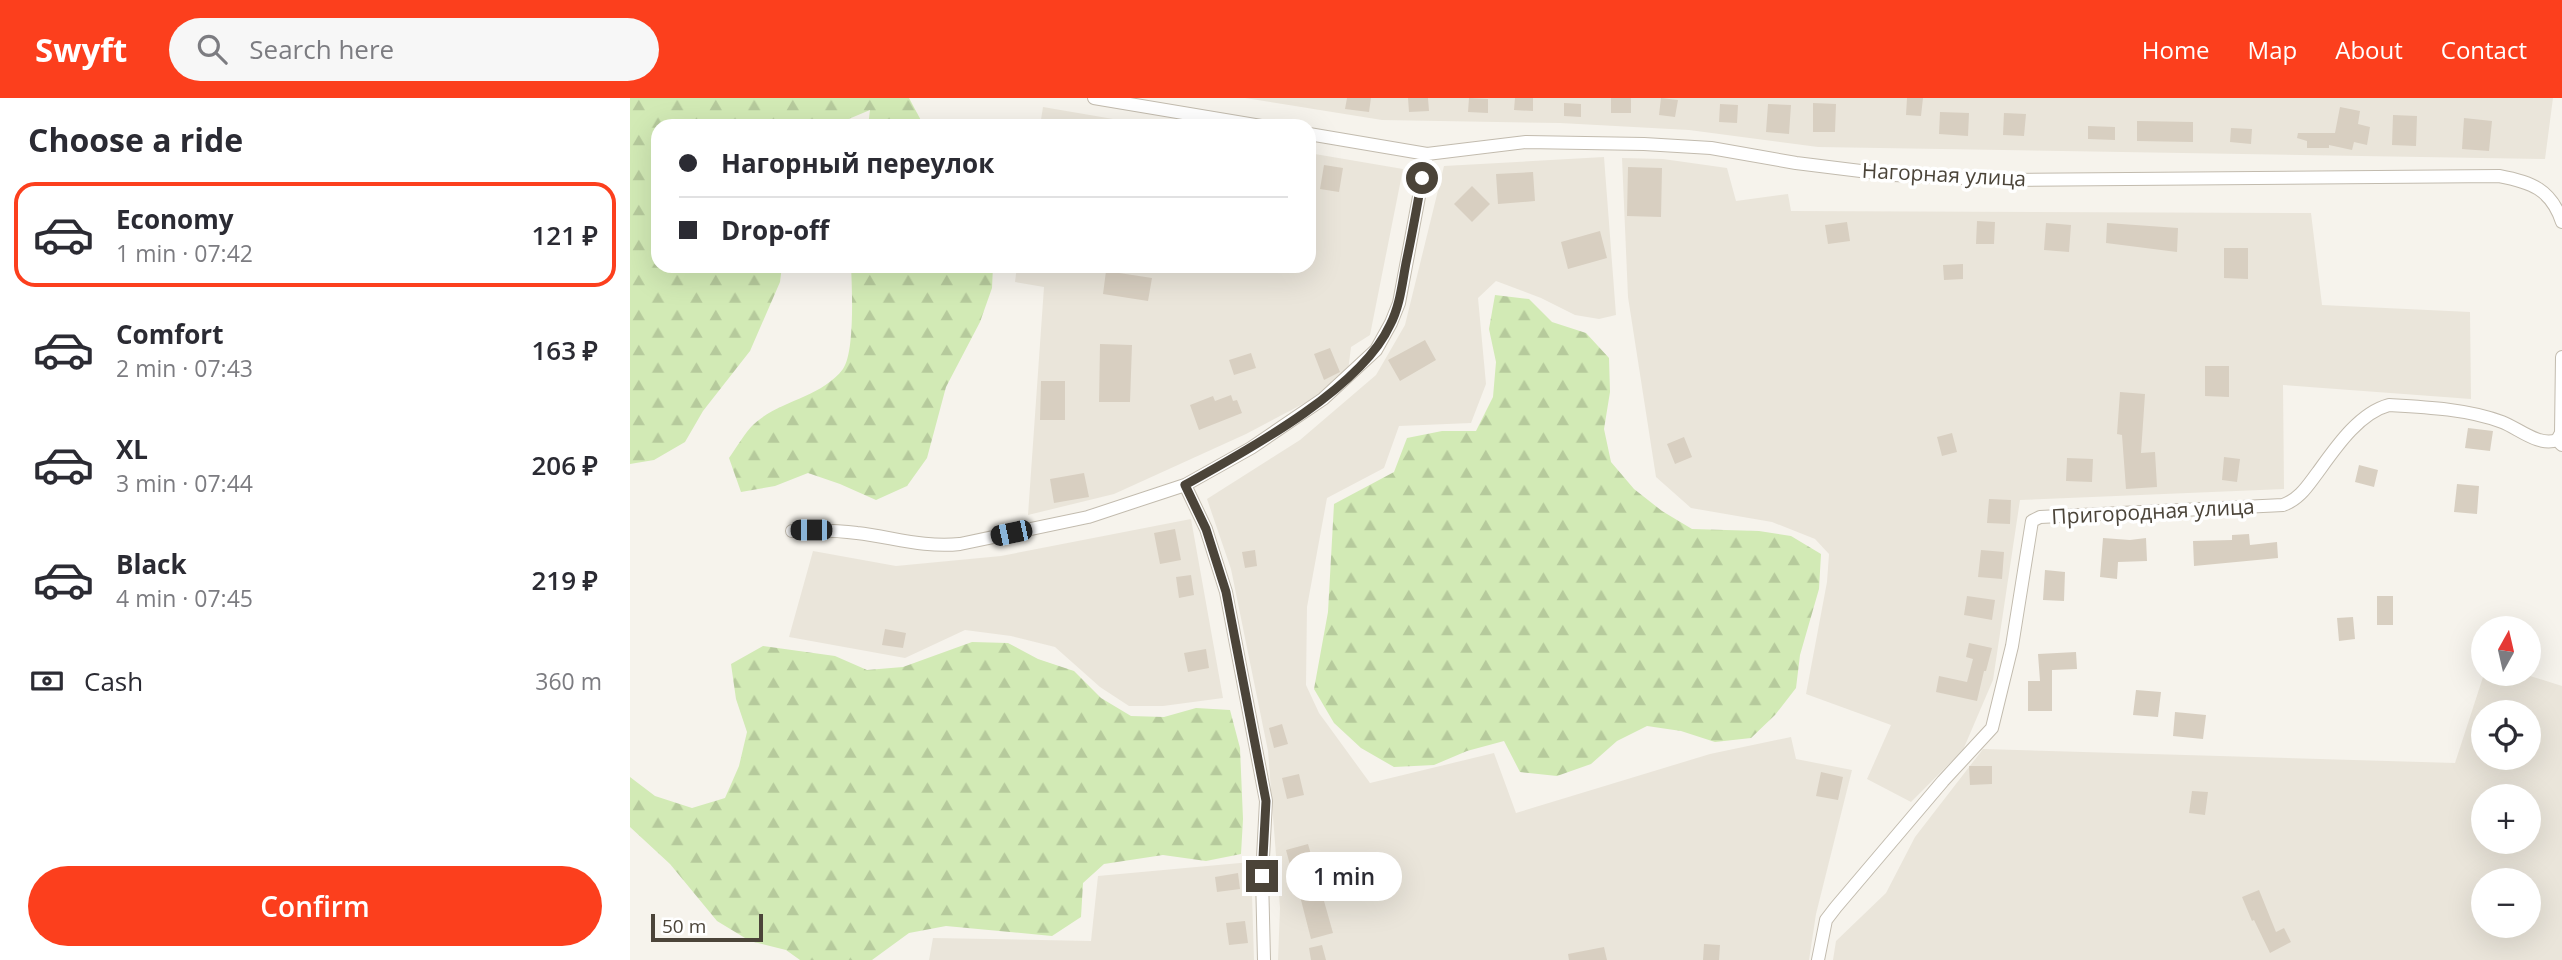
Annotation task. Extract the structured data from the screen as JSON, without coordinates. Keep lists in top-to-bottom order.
{
  "streets": {
    "street": ["Нагорная улица", "Пригородная улица"]
  },
  "scale_bar": "50 m",
  "north": "top",
  "page": {
    "header": "Swyft",
    "search": "Search here",
    "nav": [
      "Home",
      "Map",
      "About",
      "Contact"
    ],
    "heading": "Choose a ride",
    "banner": ["Нагорный переулок", "Drop-off"],
    "list": [
      {
        "name": "Economy",
        "note": "1 min · 07:42",
        "value": "121 ₽"
      },
      {
        "name": "Comfort",
        "note": "2 min · 07:43",
        "value": "163 ₽"
      },
      {
        "name": "XL",
        "note": "3 min · 07:44",
        "value": "206 ₽"
      },
      {
        "name": "Black",
        "note": "4 min · 07:45",
        "value": "219 ₽"
      }
    ],
    "map_buttons": ["+", "−"],
    "pay": ["Cash", "360 m"],
    "buttons": "Confirm",
    "bubble": "1 min",
    "scale": "50 m"
  }
}
